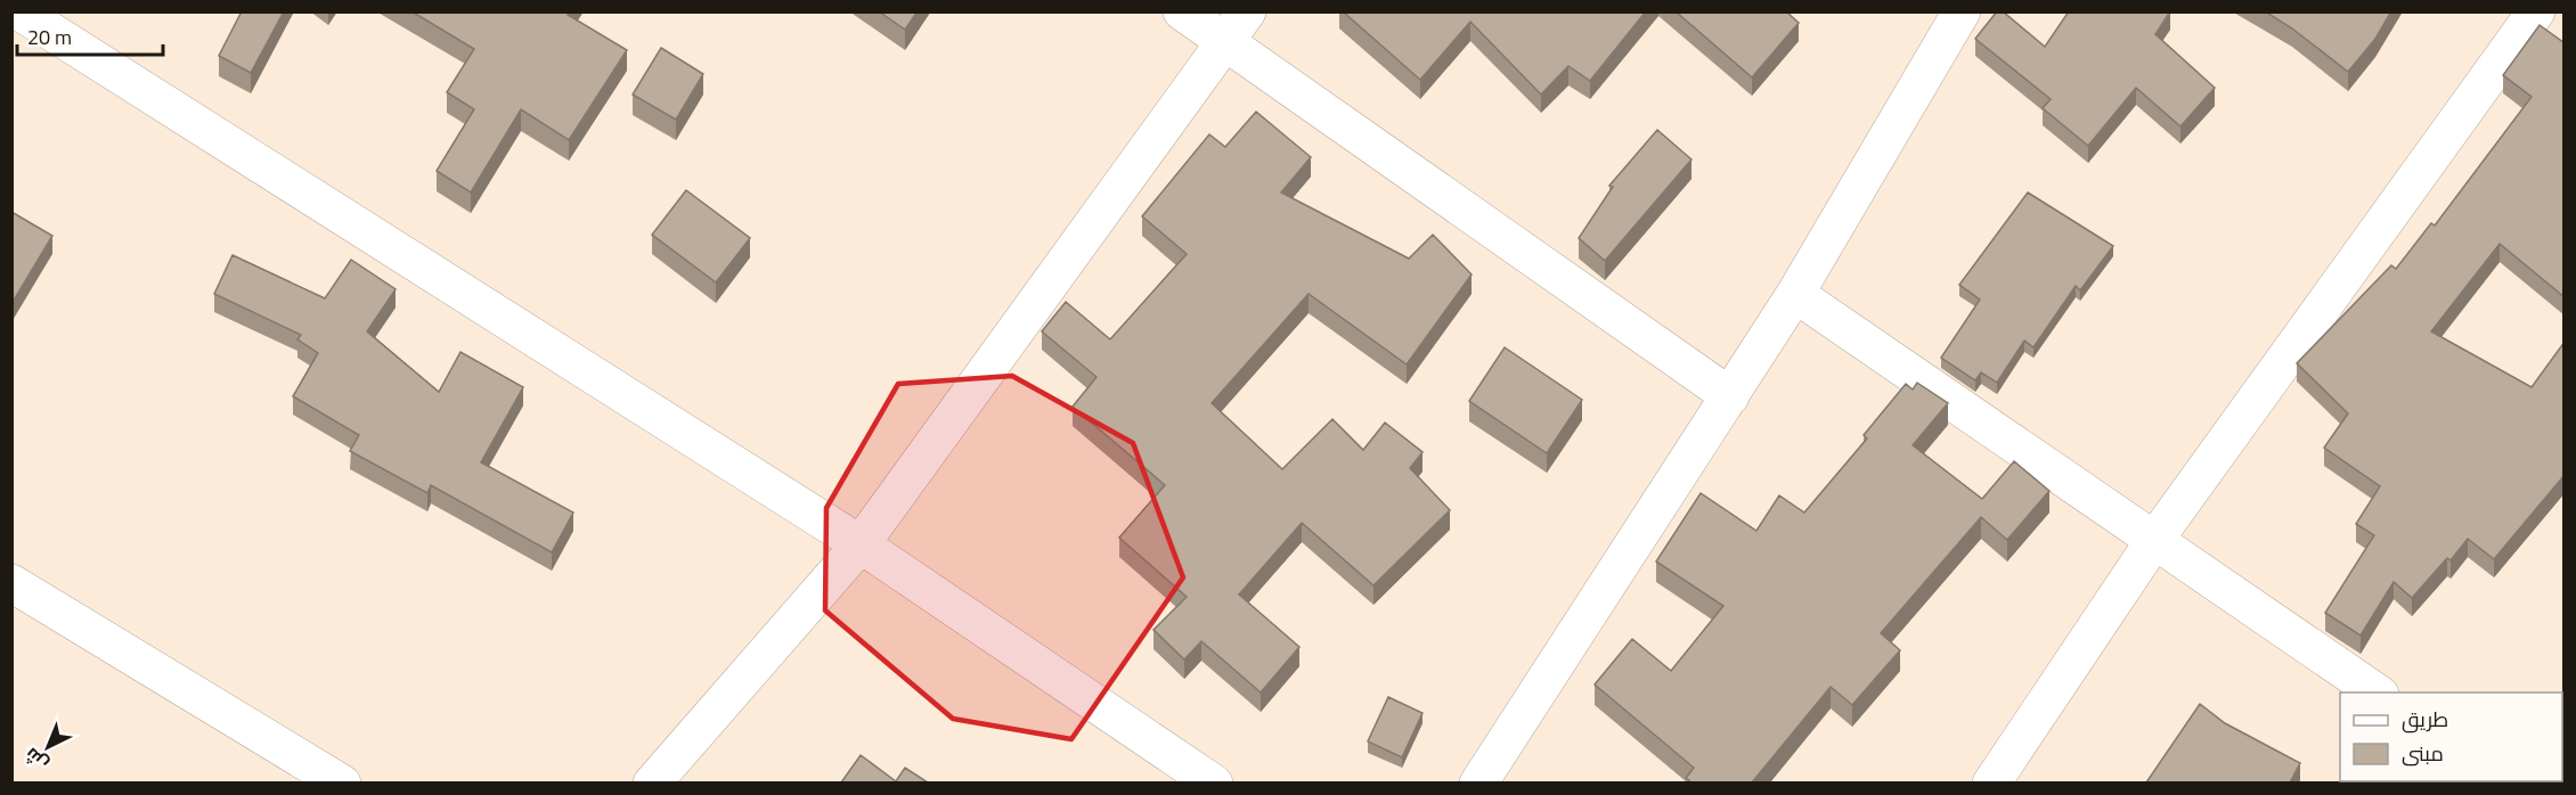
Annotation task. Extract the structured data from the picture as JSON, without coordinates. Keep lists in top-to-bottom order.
{
  "legend": ["طريق", "مبنى"],
  "scale_bar": "20 m",
  "north": "bottom left"
}
